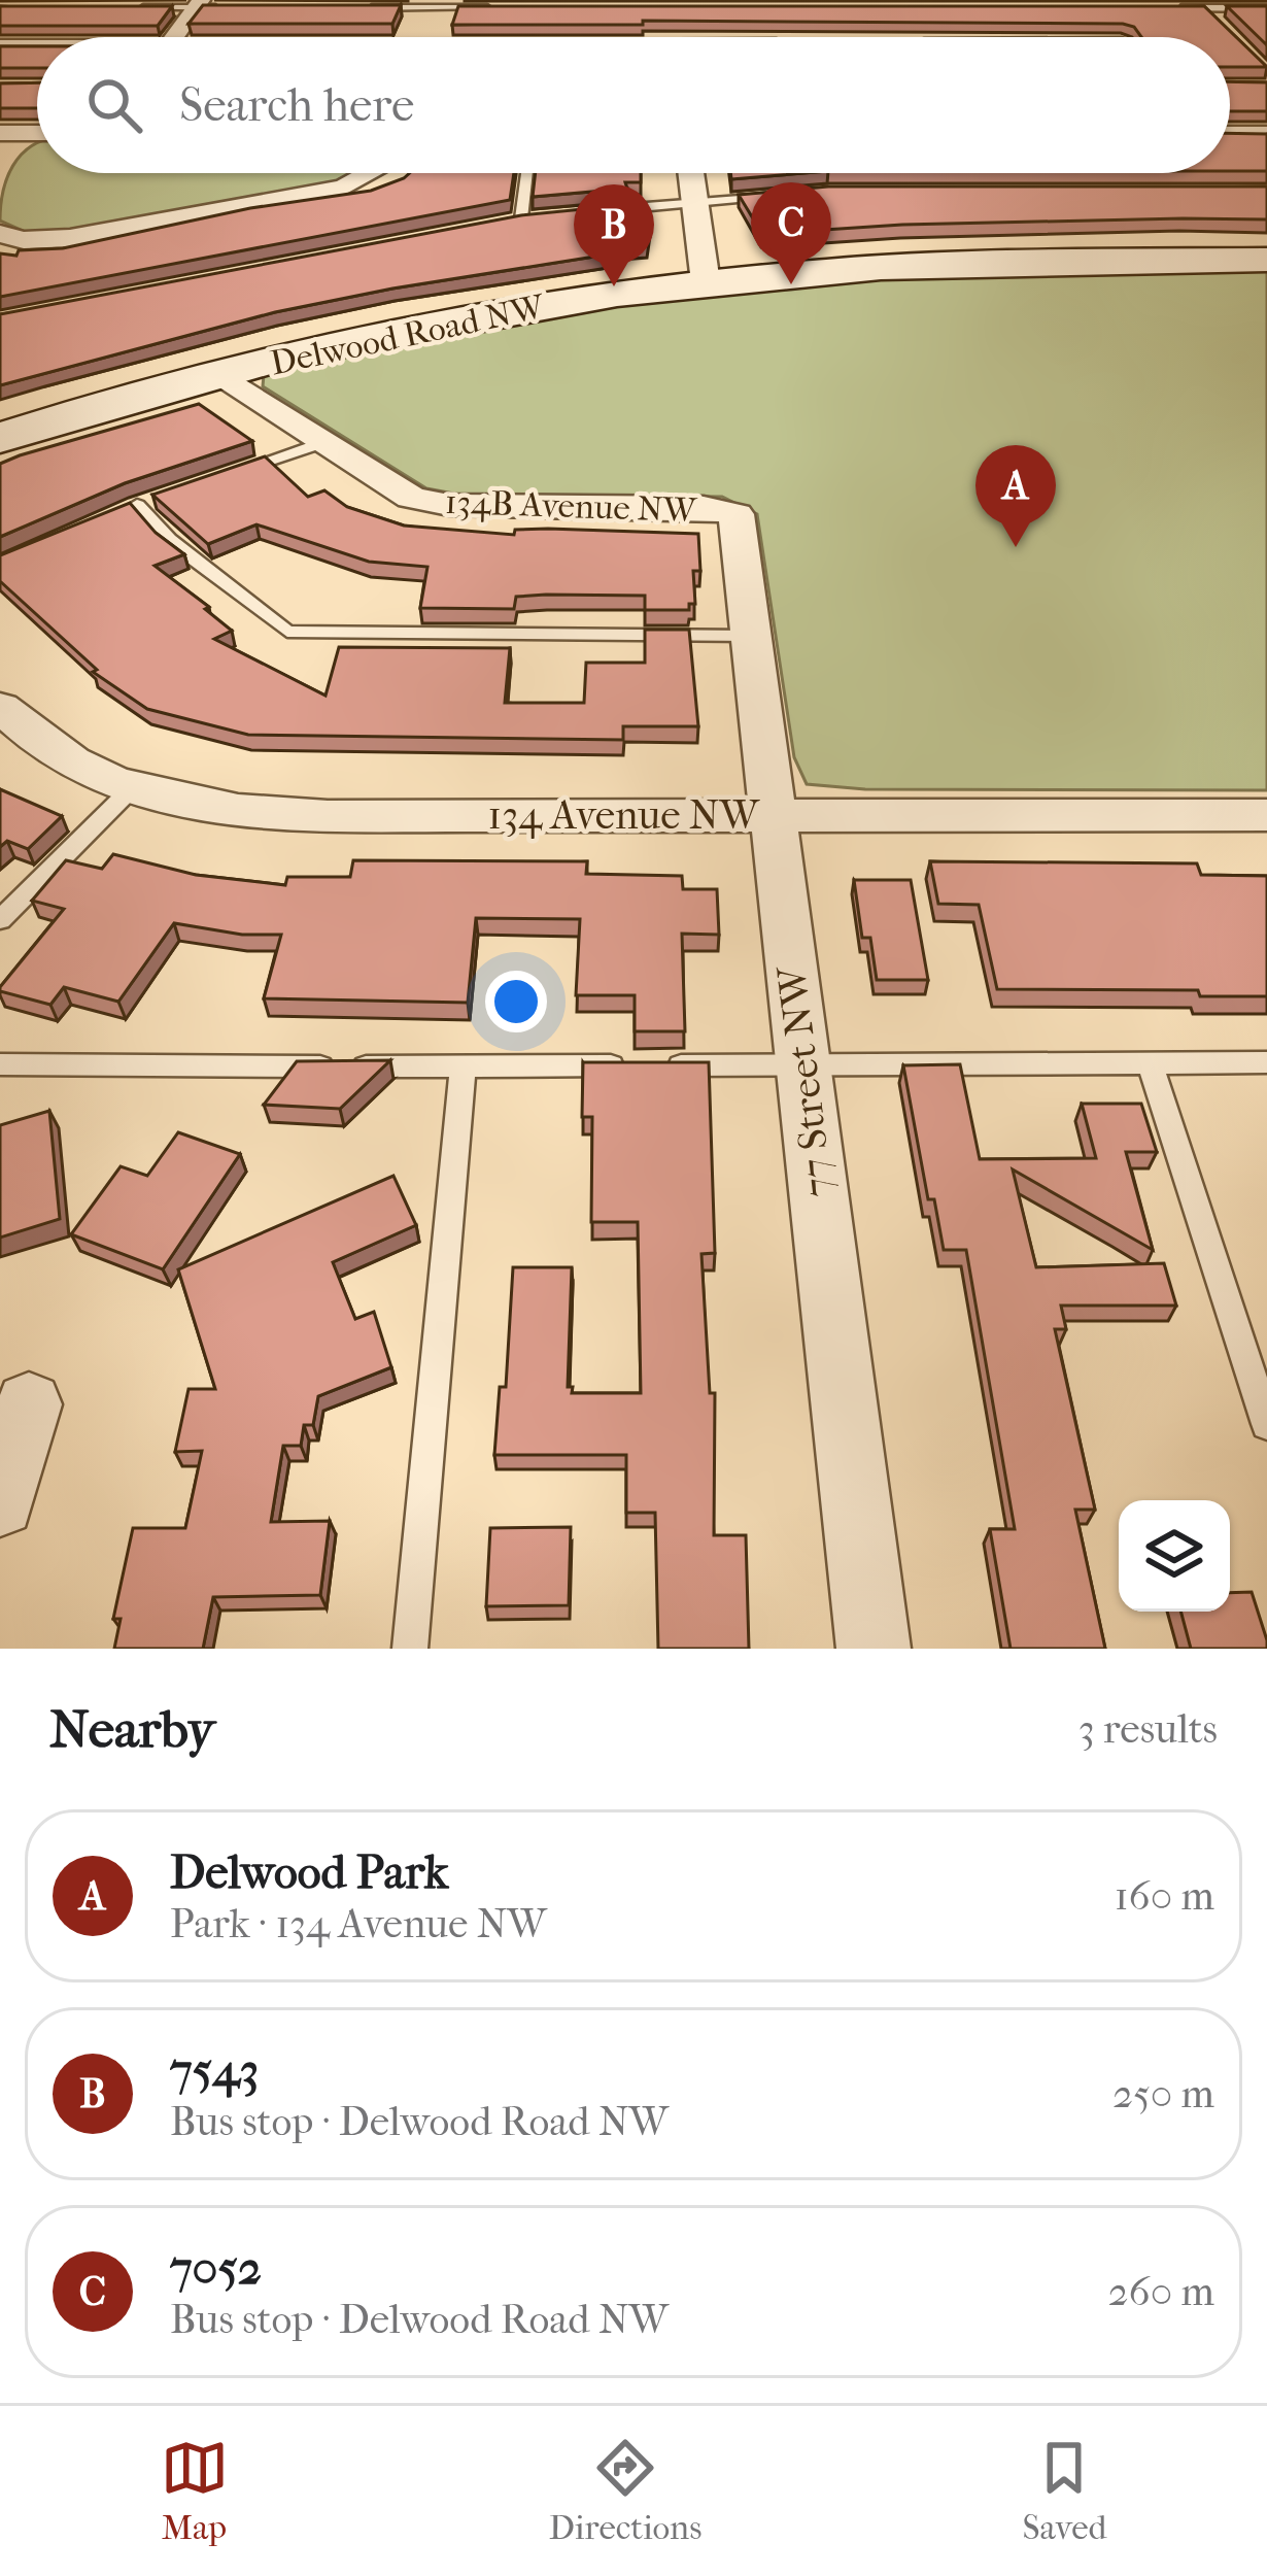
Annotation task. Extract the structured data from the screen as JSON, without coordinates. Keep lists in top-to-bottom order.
{
  "streets": {
    "street": [
      "Delwood Road NW",
      "134B Avenue NW",
      "134 Avenue NW",
      "77 Street NW"
    ]
  },
  "crossings": [
    ["Delwood Road NW", "134B Avenue NW"],
    ["134B Avenue NW", "77 Street NW"],
    ["134 Avenue NW", "77 Street NW"]
  ],
  "page": {
    "search": "Search here",
    "pins": ["C", "B", "A"],
    "heading": ["Nearby", "3 results"],
    "list": [
      {
        "mark": "A",
        "name": "Delwood Park",
        "note": "Park · 134 Avenue NW",
        "value": "160 m"
      },
      {
        "mark": "B",
        "name": "7543",
        "note": "Bus stop · Delwood Road NW",
        "value": "250 m"
      },
      {
        "mark": "C",
        "name": "7052",
        "note": "Bus stop · Delwood Road NW",
        "value": "260 m"
      }
    ],
    "nav": ["Map", "Directions", "Saved"]
  }
}
